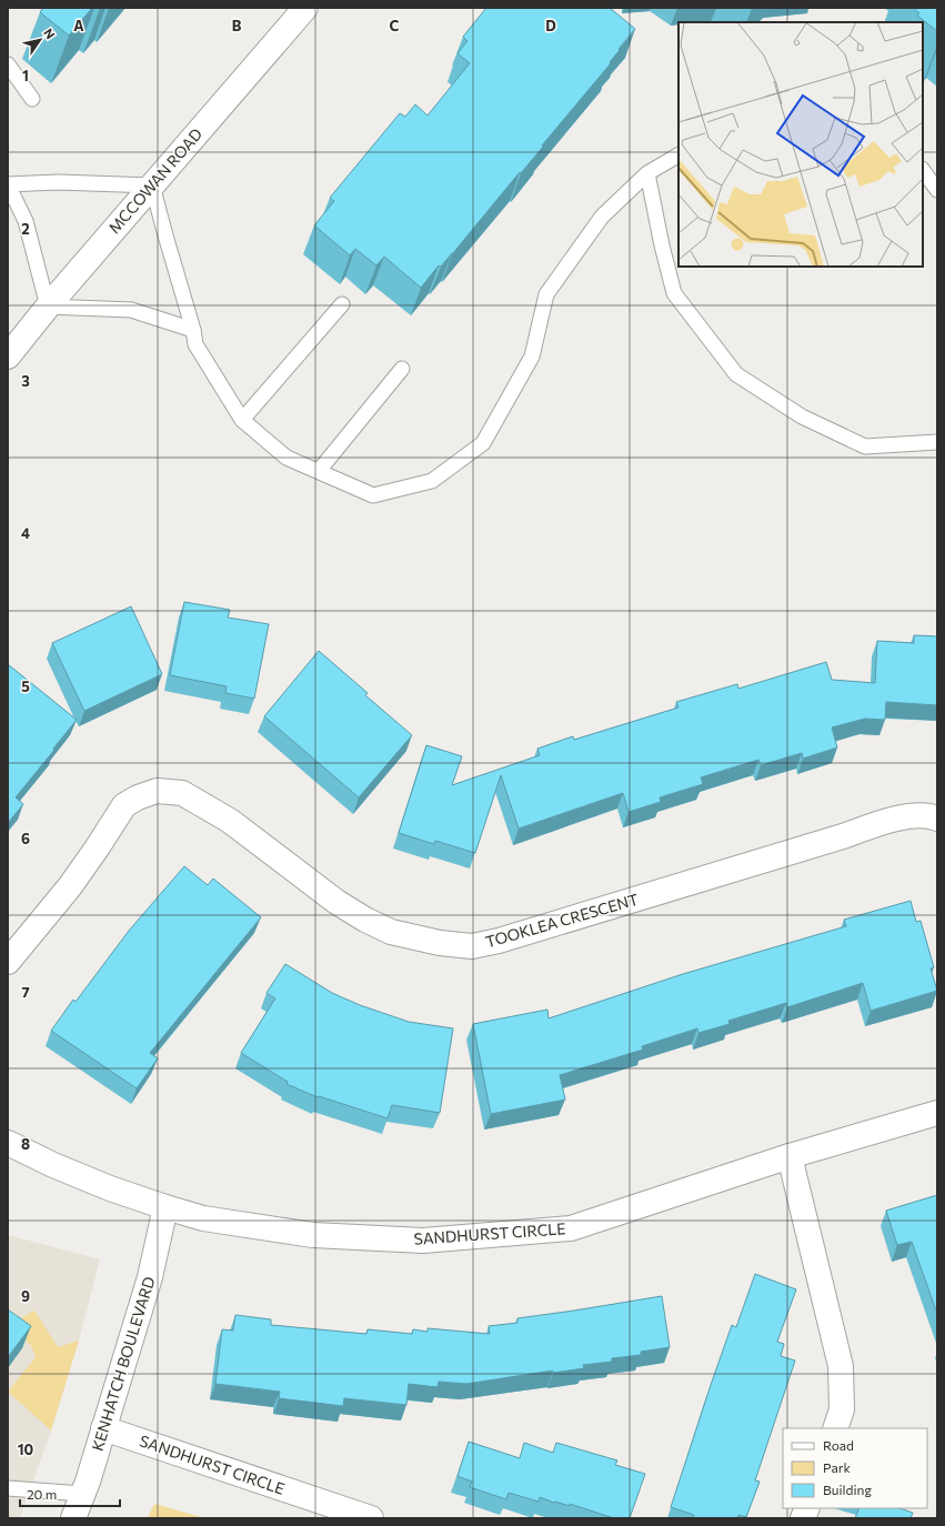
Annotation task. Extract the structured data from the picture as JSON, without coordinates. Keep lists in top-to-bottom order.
{
  "streets": {
    "street": [
      "MCCOWAN ROAD",
      "TOOKLEA CRESCENT",
      "SANDHURST CIRCLE",
      "KENHATCH BOULEVARD"
    ]
  },
  "crossings": [
    ["SANDHURST CIRCLE", "KENHATCH BOULEVARD"]
  ],
  "legend": ["Road", "Park", "Building"],
  "scale_bar": "20 m",
  "north": "top right",
  "grid": {
    "columns": [
      "A",
      "B",
      "C",
      "D"
    ],
    "rows": [
      "1",
      "2",
      "3",
      "4",
      "5",
      "6",
      "7",
      "8",
      "9",
      "10"
    ]
  }
}
